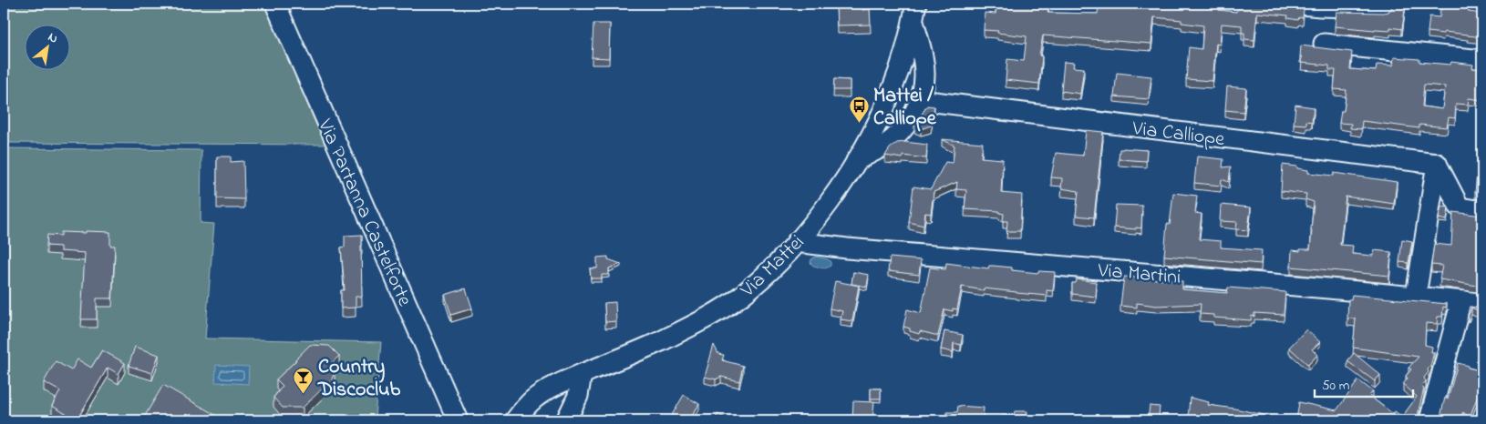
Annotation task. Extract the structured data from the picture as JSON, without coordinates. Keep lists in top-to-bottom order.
{
  "streets": {
    "street": [
      "Via Calliope",
      "Via Partanna Castelforte",
      "Via Mattei",
      "Via Martini"
    ]
  },
  "crossings": [
    ["Via Mattei", "Via Martini"]
  ],
  "places": {
    "bus stop": ["Mattei / Calliope"],
    "bar": ["Country Discoclub"]
  },
  "scale_bar": "50 m",
  "north": "top right"
}
